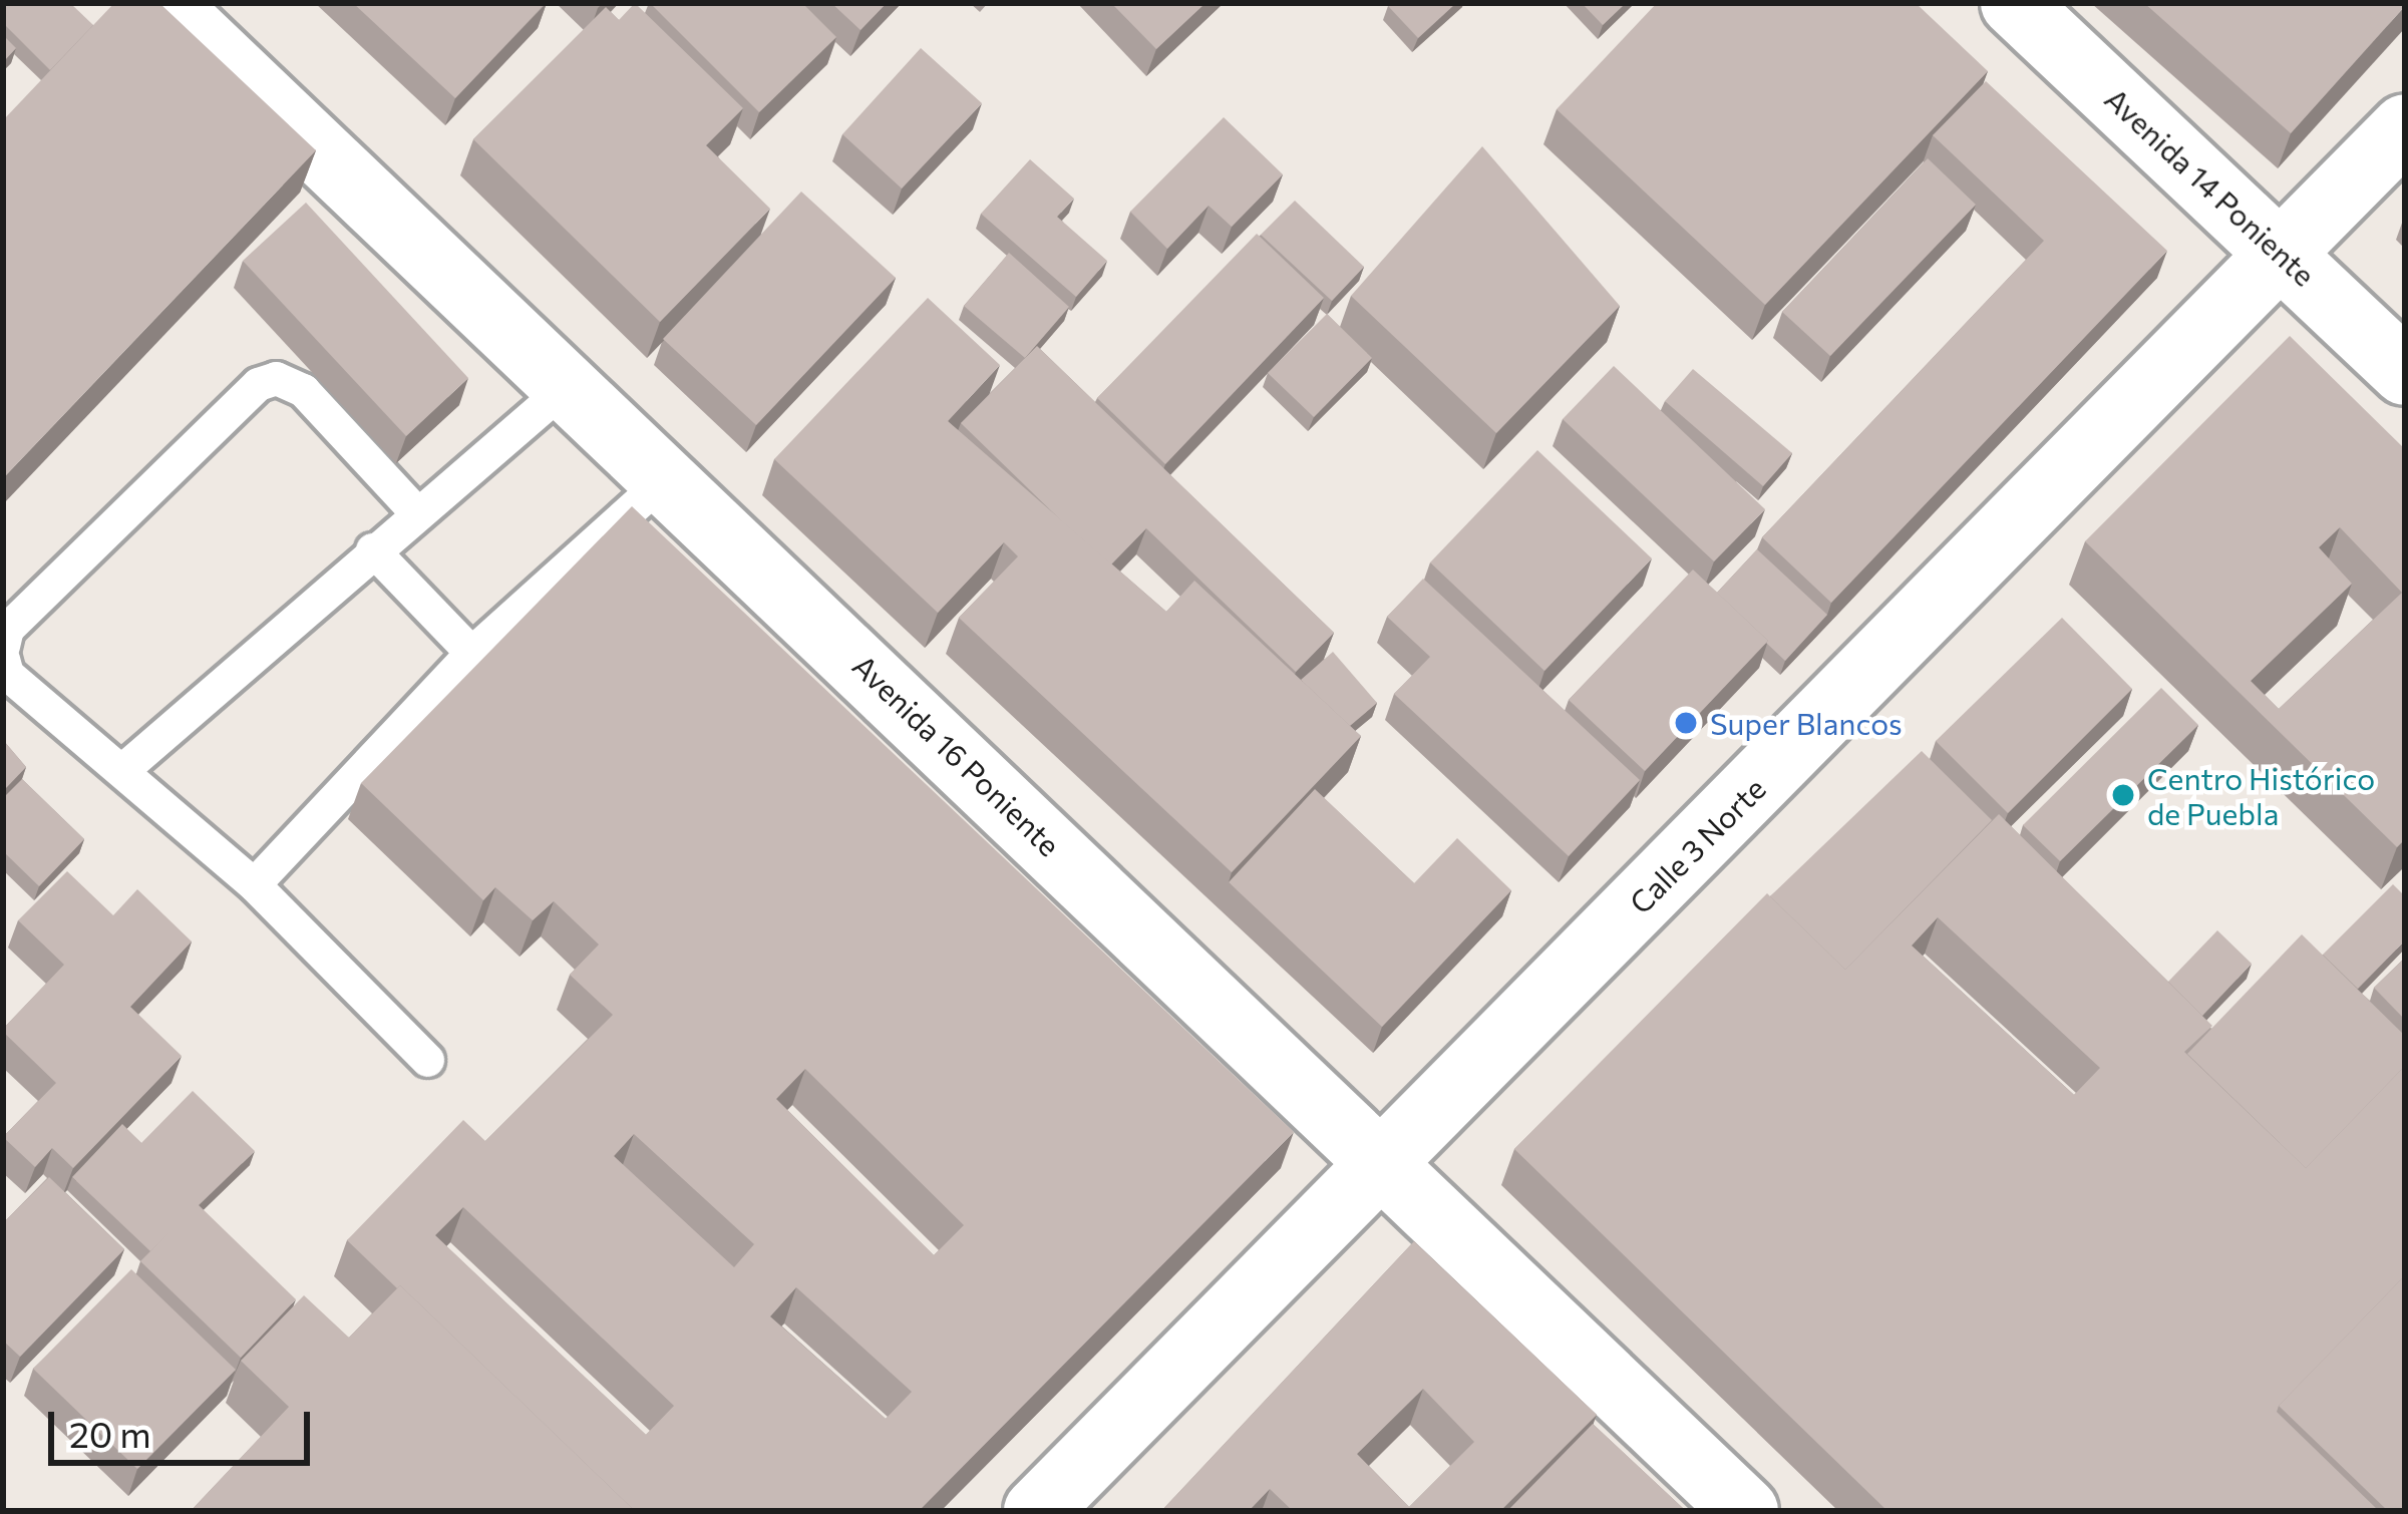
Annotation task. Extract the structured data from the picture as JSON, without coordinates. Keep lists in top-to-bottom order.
{
  "streets": {
    "street": ["Avenida 14 Poniente", "Avenida 16 Poniente", "Calle 3 Norte"]
  },
  "crossings": [
    ["Avenida 14 Poniente", "Calle 3 Norte"],
    ["Avenida 16 Poniente", "Calle 3 Norte"]
  ],
  "places": ["Super Blancos", "Centro Histórico de Puebla"],
  "scale_bar": "20 m"
}
